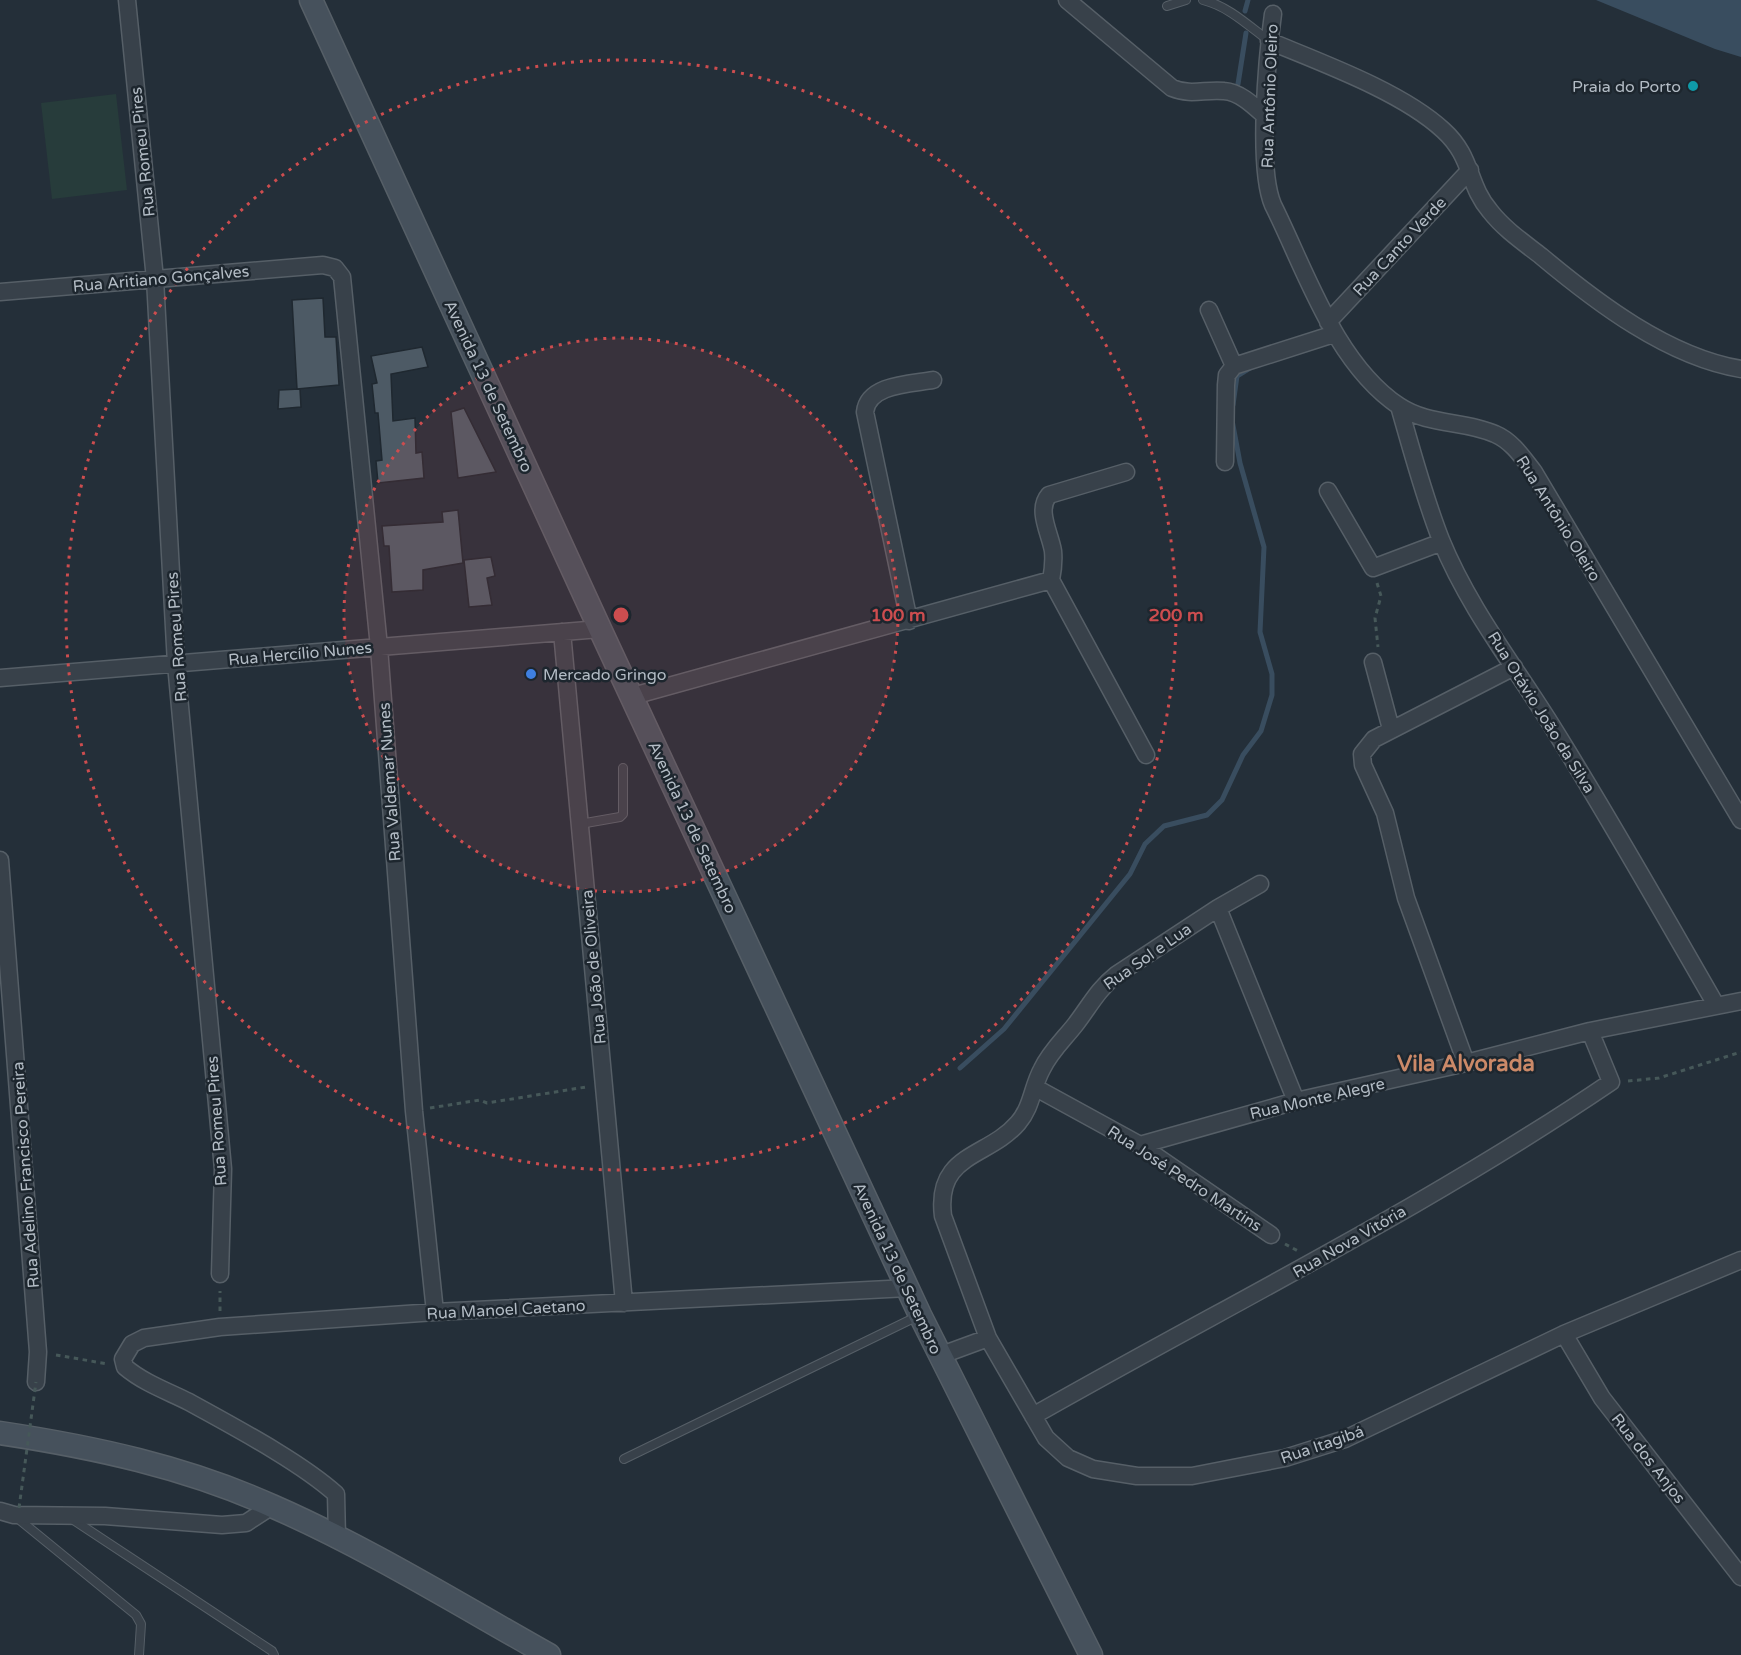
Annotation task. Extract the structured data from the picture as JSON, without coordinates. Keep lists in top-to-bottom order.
{
  "streets": {
    "main road": ["Avenida 13 de Setembro"],
    "street": [
      "Rua Antônio Oleiro",
      "Rua Romeu Pires",
      "Rua Canto Verde",
      "Rua Aritiano Gonçalves",
      "Rua Hercílio Nunes",
      "Rua Otávio João da Silva",
      "Rua Valdemar Nunes",
      "Rua Sol e Lua",
      "Rua João de Oliveira",
      "Rua Monte Alegre",
      "Rua Adelino Francisco Pereira",
      "Rua José Pedro Martins",
      "Rua Nova Vitória",
      "Rua Manoel Caetano",
      "Rua Itagibá",
      "Rua dos Anjos"
    ]
  },
  "crossings": [
    ["Rua Antônio Oleiro", "Rua Canto Verde"],
    ["Rua Antônio Oleiro", "Rua Otávio João da Silva"],
    ["Rua Romeu Pires", "Rua Aritiano Gonçalves"],
    ["Rua Romeu Pires", "Rua Hercílio Nunes"],
    ["Rua Aritiano Gonçalves", "Rua Valdemar Nunes"],
    ["Avenida 13 de Setembro", "Rua Hercílio Nunes"],
    ["Avenida 13 de Setembro", "Rua Manoel Caetano"],
    ["Rua Hercílio Nunes", "Rua Valdemar Nunes"],
    ["Rua Hercílio Nunes", "Rua João de Oliveira"],
    ["Rua Otávio João da Silva", "Rua Monte Alegre"],
    ["Rua Valdemar Nunes", "Rua Manoel Caetano"],
    ["Rua Sol e Lua", "Rua José Pedro Martins"],
    ["Rua Sol e Lua", "Rua Itagibá"],
    ["Rua João de Oliveira", "Rua Manoel Caetano"],
    ["Rua Monte Alegre", "Rua José Pedro Martins"],
    ["Rua Nova Vitória", "Rua Itagibá"],
    ["Rua Itagibá", "Rua dos Anjos"]
  ],
  "districts": ["Vila Alvorada"],
  "places": ["Praia do Porto", "Mercado Gringo"],
  "rings": ["100 m", "200 m"]
}
